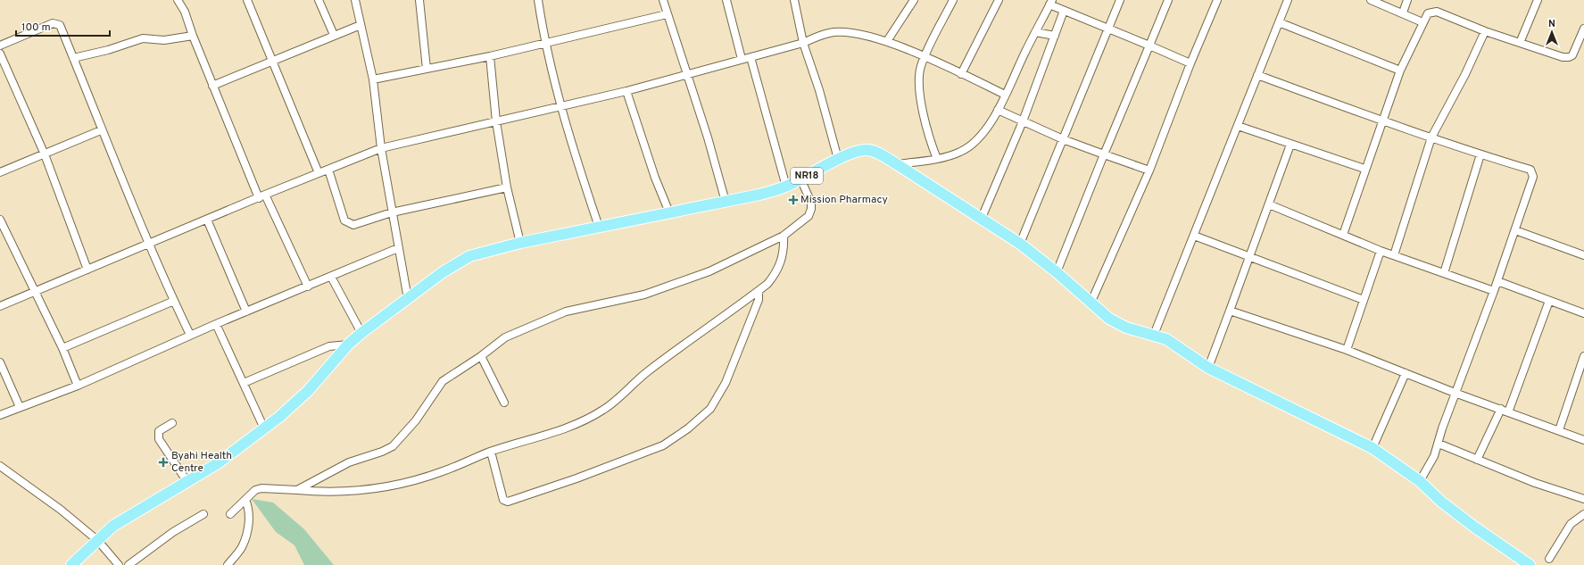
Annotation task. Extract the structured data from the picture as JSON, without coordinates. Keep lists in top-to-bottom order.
{
  "streets": {
    "main road": ["NR18"]
  },
  "places": {
    "health": ["Mission Pharmacy", "Byahi Health Centre"]
  },
  "scale_bar": "100 m",
  "north": "top"
}
